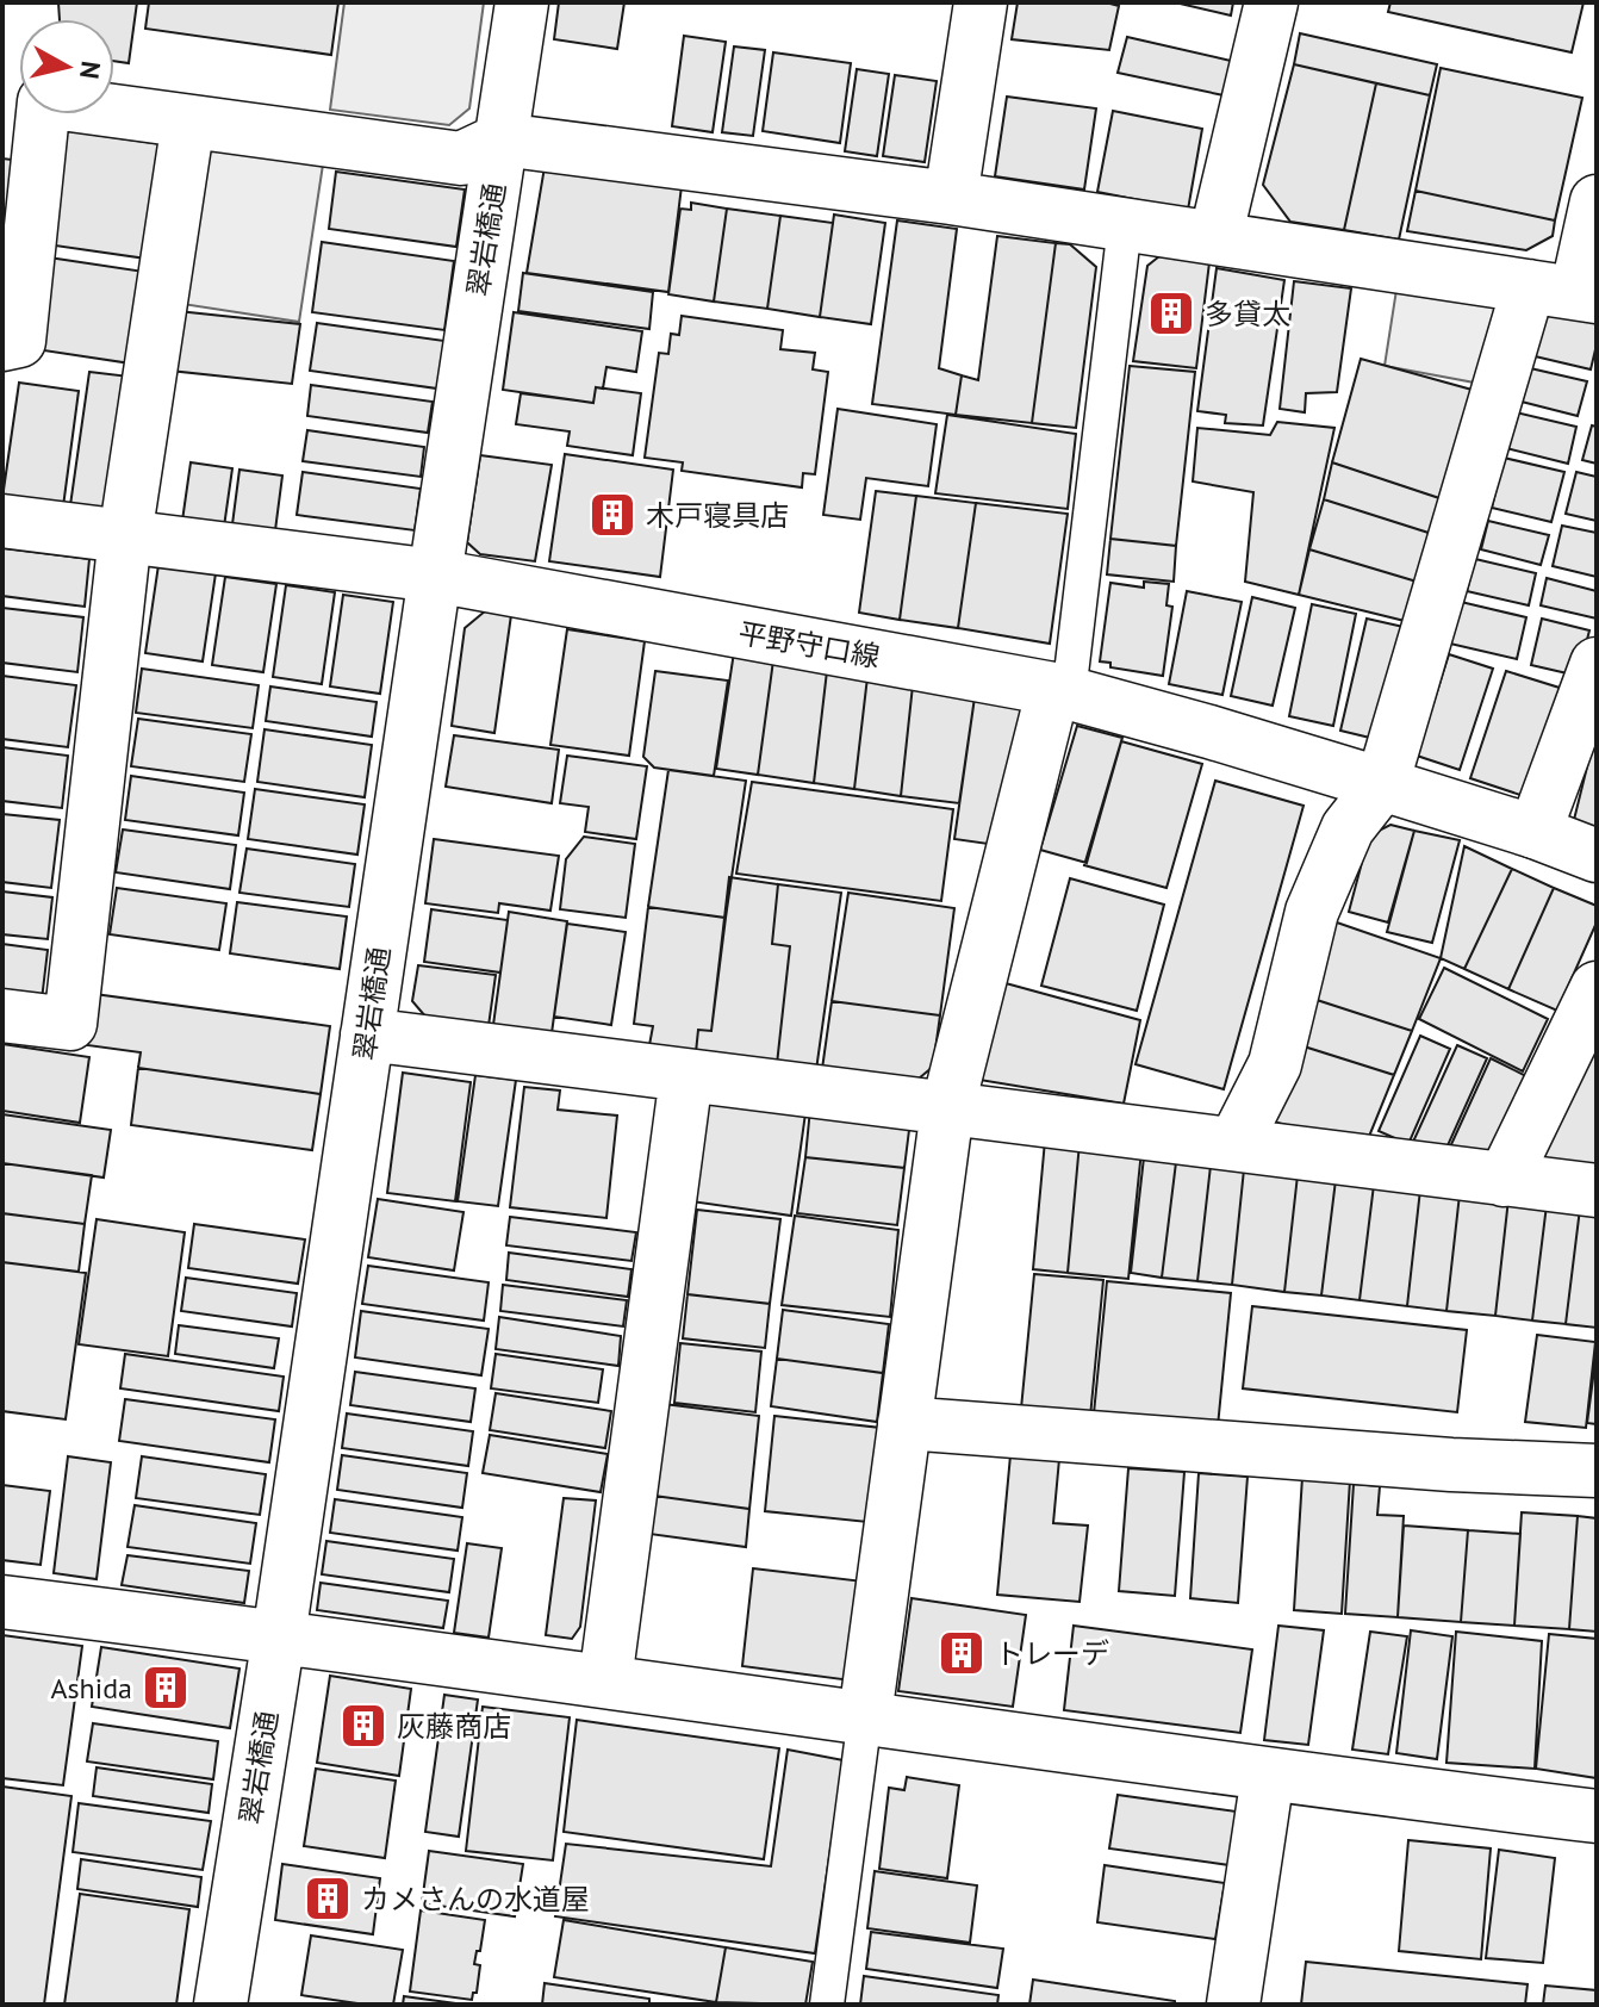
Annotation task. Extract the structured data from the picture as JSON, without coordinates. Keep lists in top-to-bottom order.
{
  "streets": {
    "street": ["翠岩橋通", "平野守口線"]
  },
  "crossings": [
    ["翠岩橋通", "平野守口線"]
  ],
  "places": {
    "building": [
      "多貸太",
      "木戸寝具店",
      "トレーデ",
      "Ashida",
      "灰藤商店",
      "カメさんの水道屋"
    ]
  },
  "north": "right"
}
